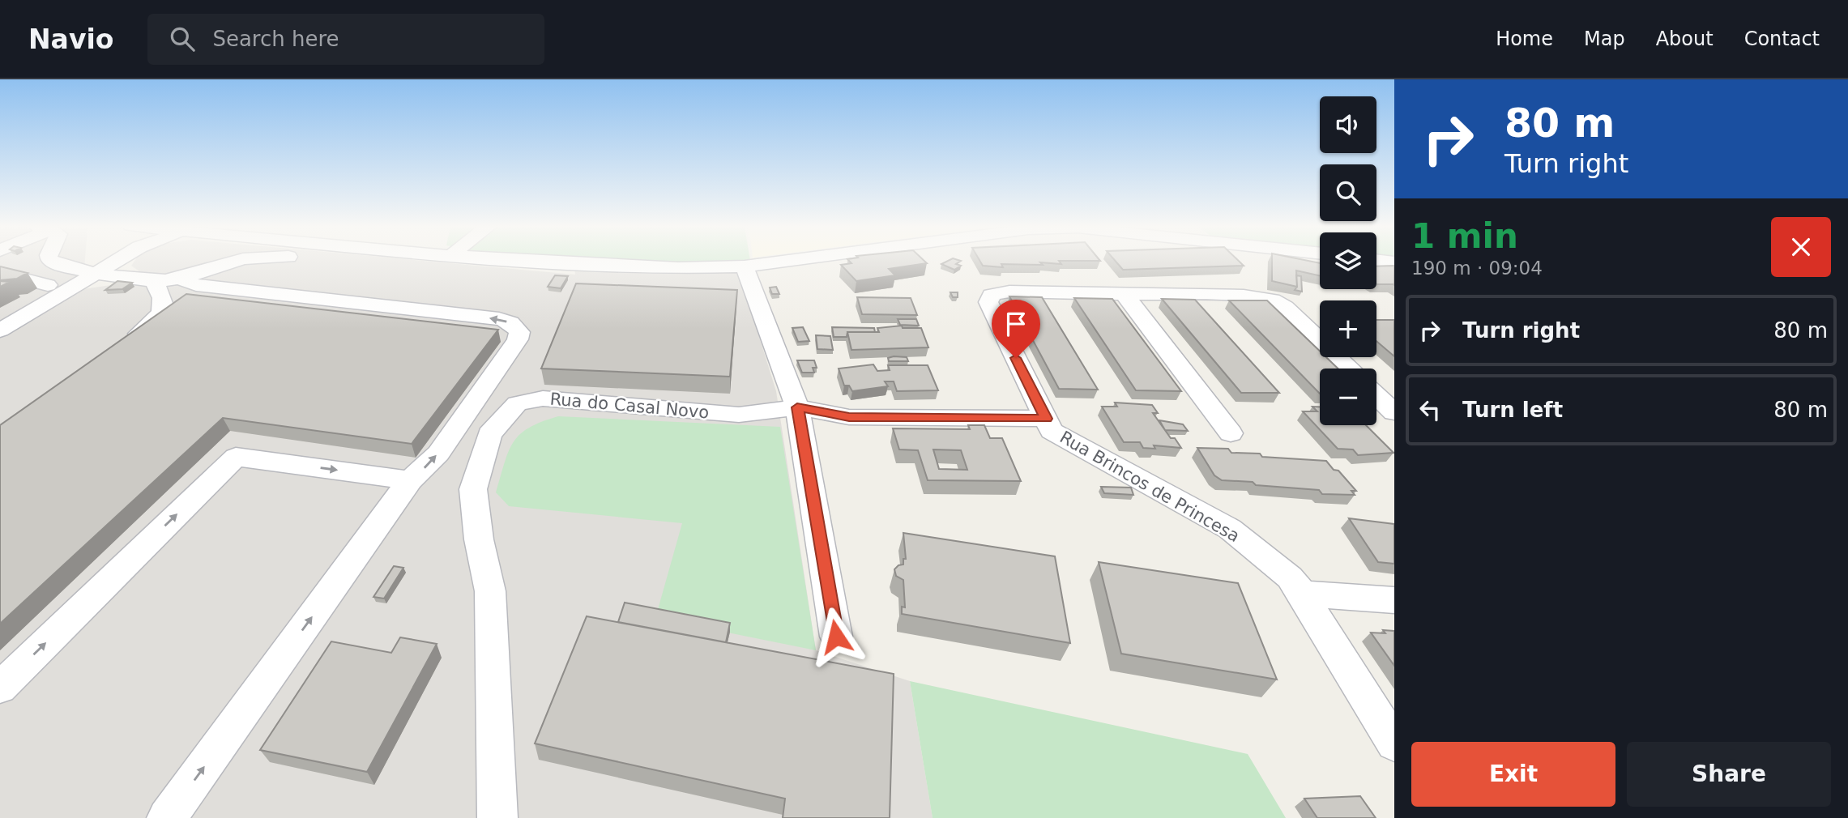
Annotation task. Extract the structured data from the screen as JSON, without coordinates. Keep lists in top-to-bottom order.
{
  "streets": {
    "street": ["Rua do Casal Novo", "Rua Brincos de Princesa"]
  },
  "crossings": [
    ["Rua do Casal Novo", "Rua Brincos de Princesa"]
  ],
  "page": {
    "header": "Navio",
    "search": "Search here",
    "nav": [
      "Home",
      "Map",
      "About",
      "Contact"
    ],
    "turn": ["80 m", "Turn right"],
    "map_buttons": ["+", "−"],
    "heading": ["1 min", "190 m · 09:04"],
    "list": [
      {
        "name": "Turn right",
        "value": "80 m"
      },
      {
        "name": "Turn left",
        "value": "80 m"
      }
    ],
    "buttons": ["Exit", "Share"]
  }
}
